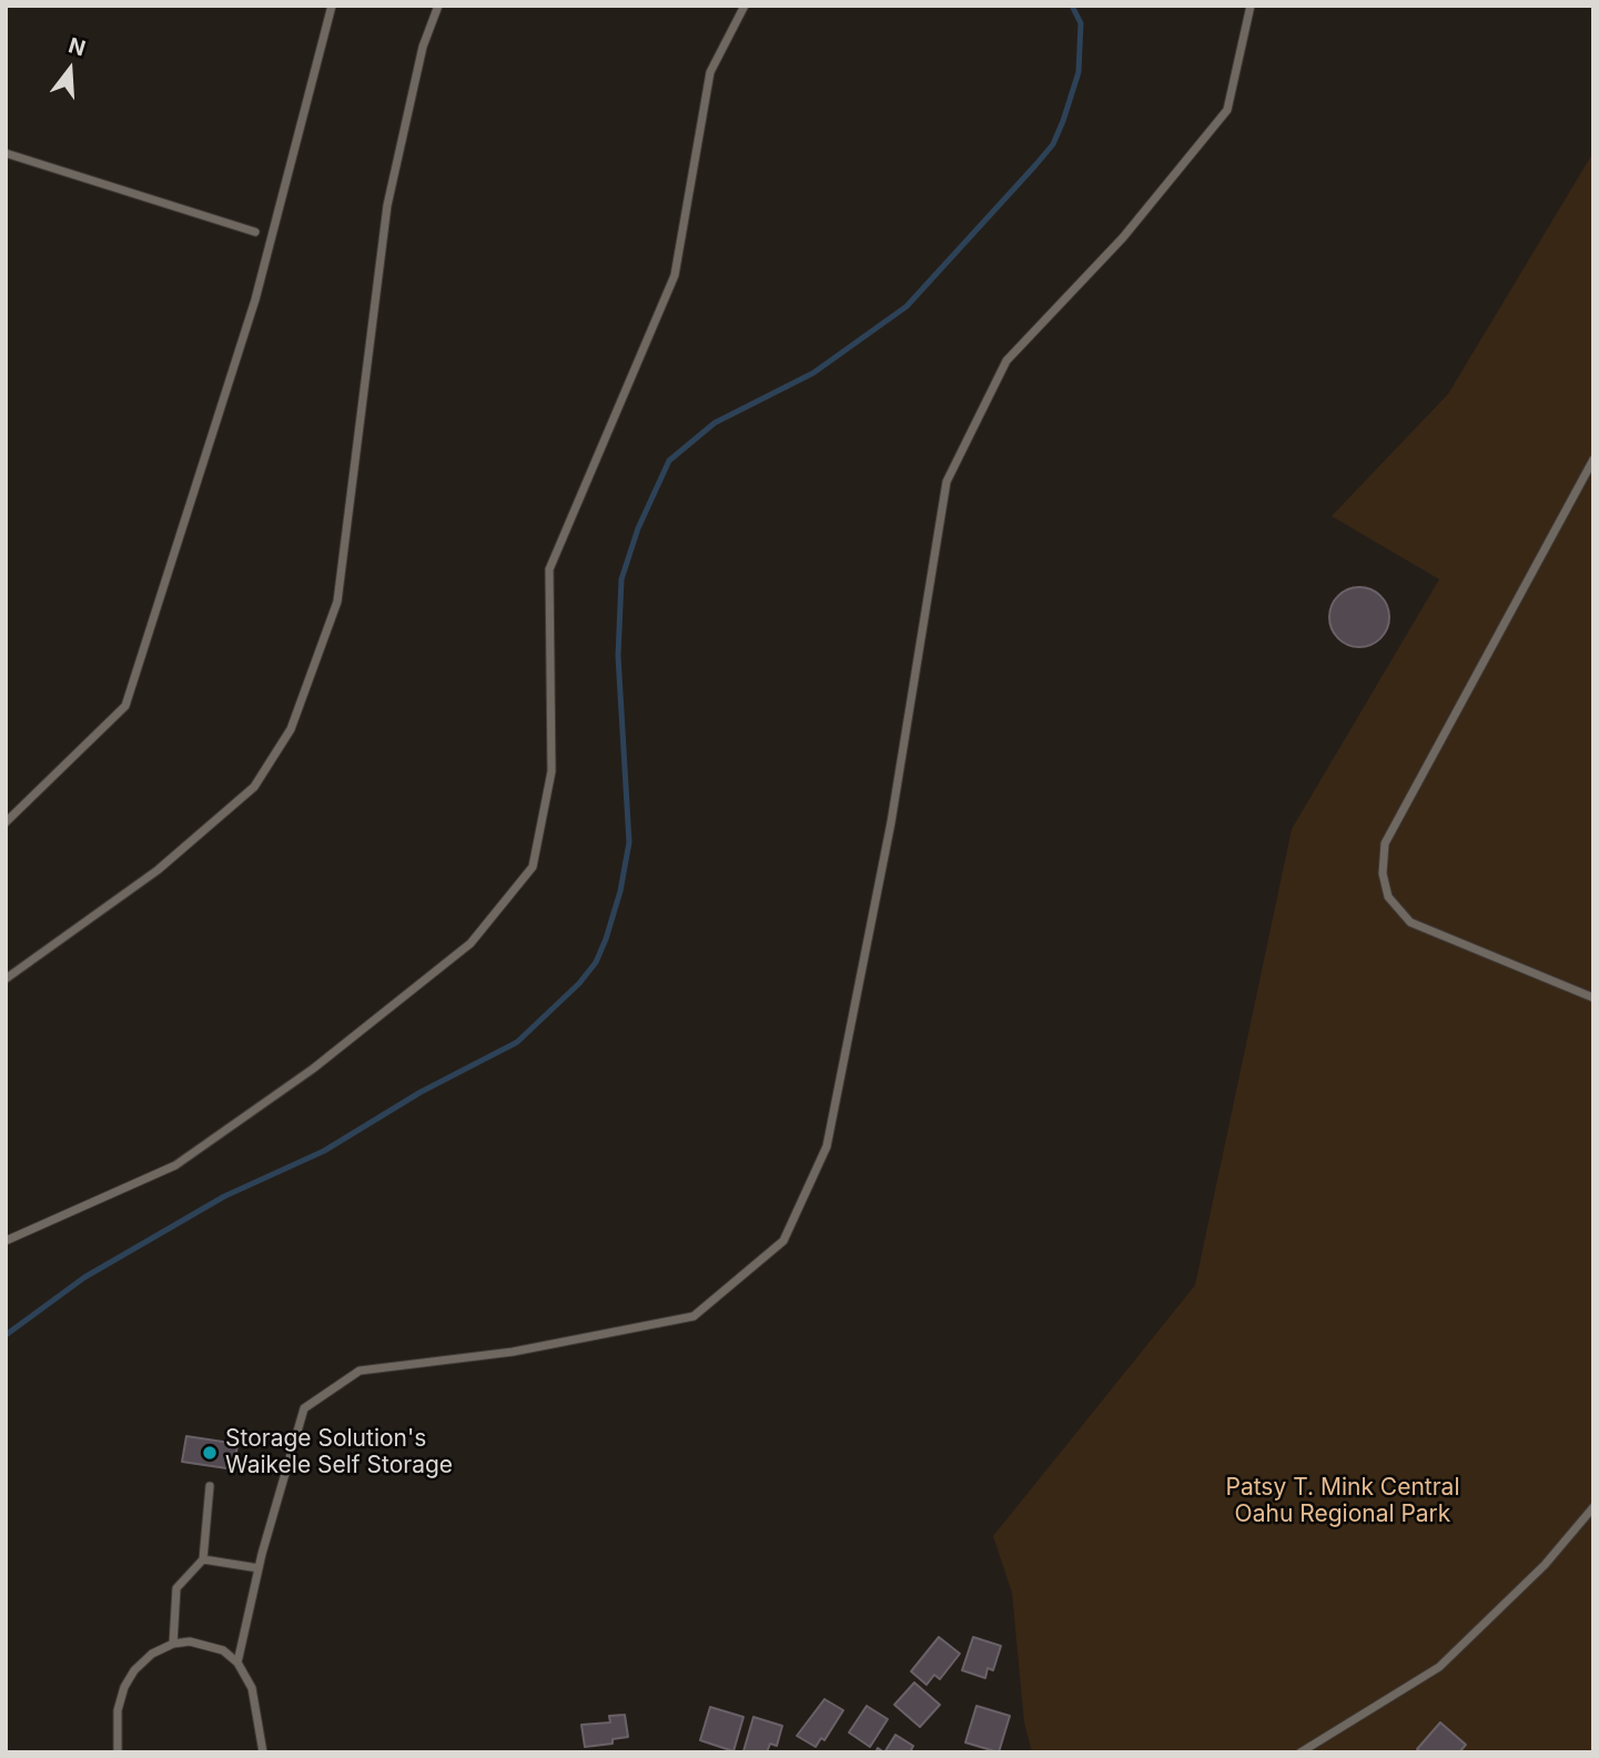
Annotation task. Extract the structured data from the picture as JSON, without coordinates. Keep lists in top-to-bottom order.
{
  "parks": ["Patsy T. Mink Central Oahu Regional Park"],
  "places": ["Storage Solution's Waikele Self Storage"],
  "north": "top"
}
